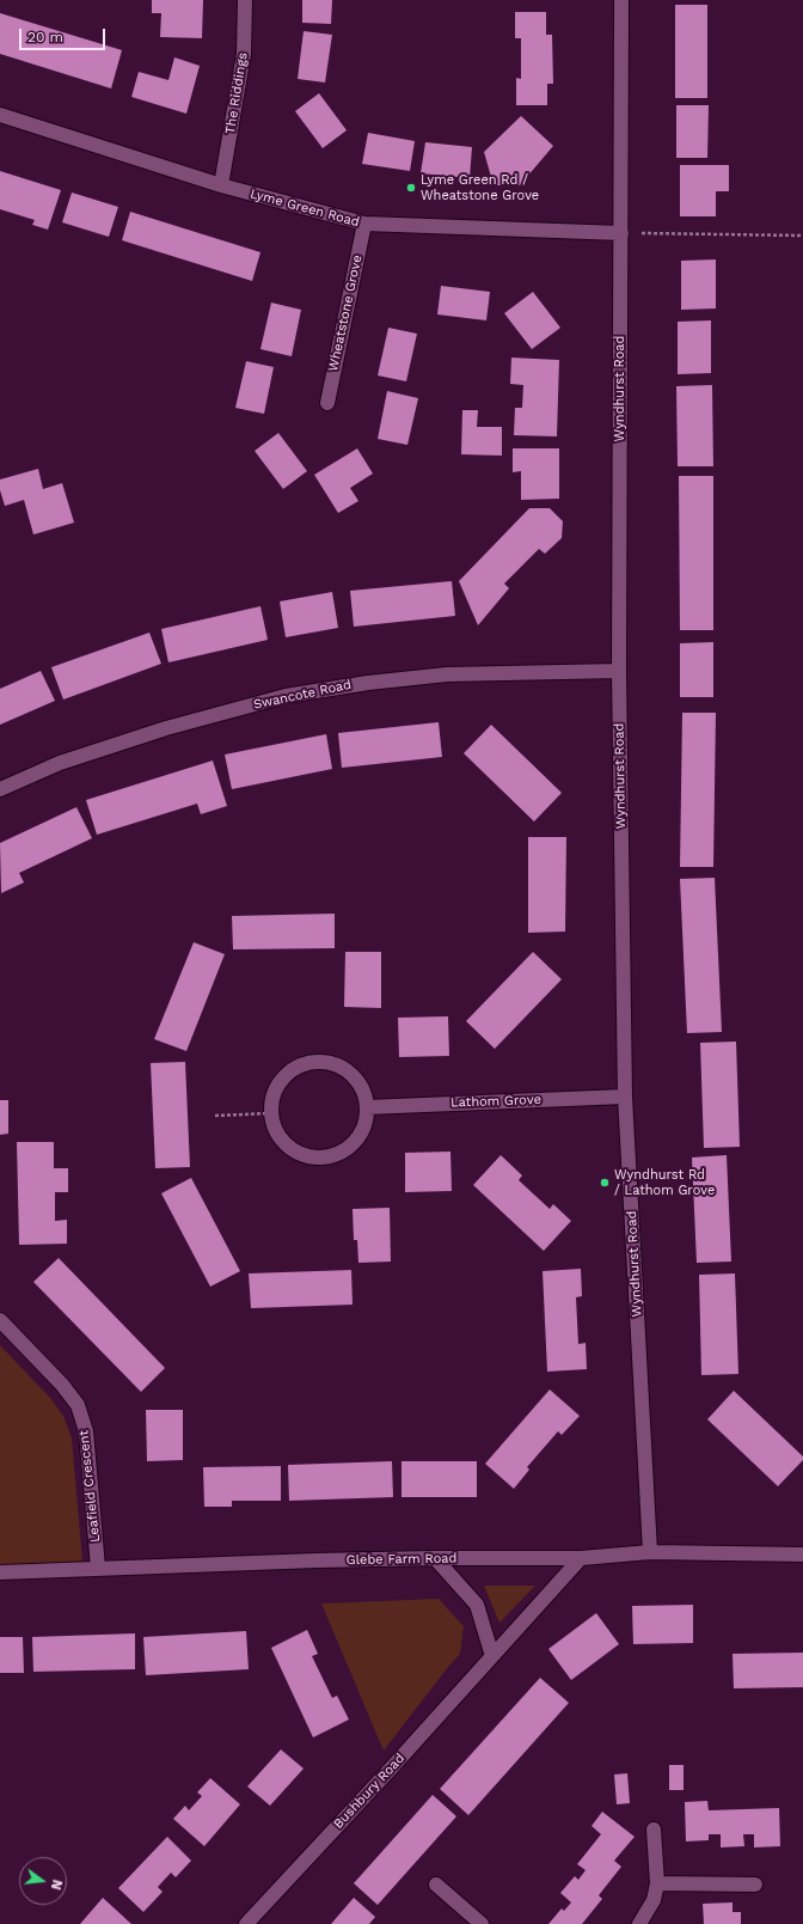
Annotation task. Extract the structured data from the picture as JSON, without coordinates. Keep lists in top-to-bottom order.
{
  "streets": {
    "street": [
      "The Riddings",
      "Lyme Green Road",
      "Wheatstone Grove",
      "Wyndhurst Road",
      "Swancote Road",
      "Lathom Grove",
      "Leafield Crescent",
      "Glebe Farm Road",
      "Bushbury Road"
    ]
  },
  "crossings": [
    ["The Riddings", "Lyme Green Road"],
    ["Lyme Green Road", "Wheatstone Grove"],
    ["Lyme Green Road", "Wyndhurst Road"],
    ["Wyndhurst Road", "Swancote Road"],
    ["Wyndhurst Road", "Lathom Grove"],
    ["Wyndhurst Road", "Glebe Farm Road"],
    ["Leafield Crescent", "Glebe Farm Road"],
    ["Glebe Farm Road", "Bushbury Road"]
  ],
  "places": ["Lyme Green Rd / Wheatstone Grove", "Wyndhurst Rd / Lathom Grove"],
  "scale_bar": "20 m",
  "north": "right"
}
